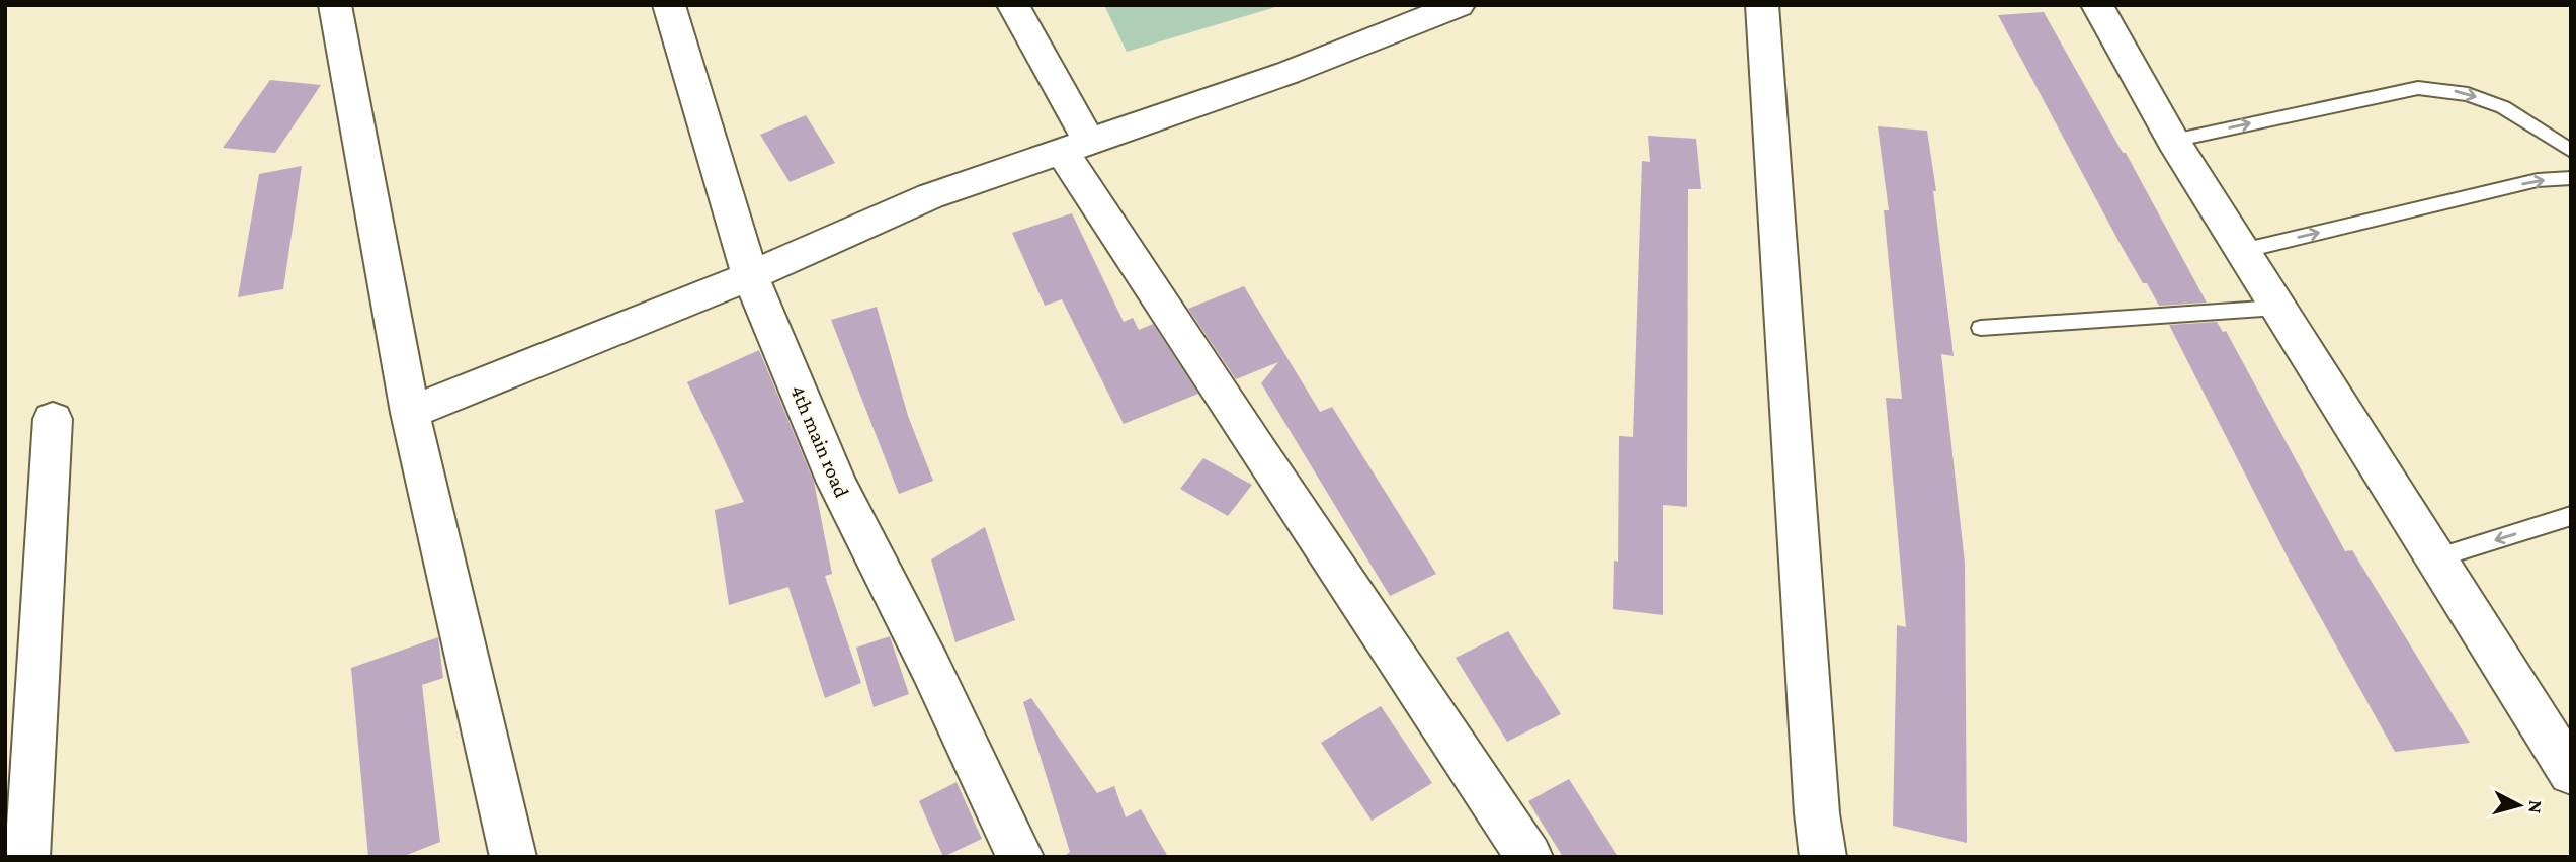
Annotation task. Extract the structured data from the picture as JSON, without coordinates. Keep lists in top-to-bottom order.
{
  "streets": {
    "street": ["4th main road"]
  },
  "north": "right"
}
